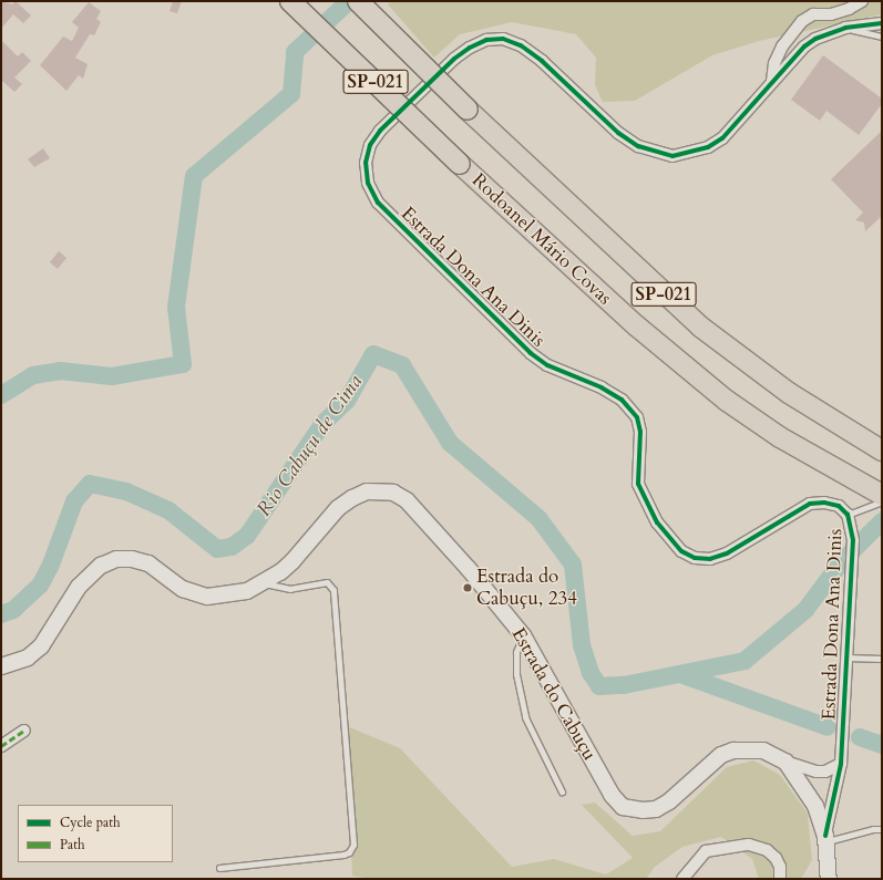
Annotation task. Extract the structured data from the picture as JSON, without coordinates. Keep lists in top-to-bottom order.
{
  "streets": {
    "highway": ["SP-021", "Rodoanel Mário Covas"],
    "main road": ["Estrada do Cabuçu"],
    "street": ["Estrada Dona Ana Dinis"]
  },
  "crossings": [
    ["Estrada Dona Ana Dinis", "Estrada do Cabuçu"]
  ],
  "water": ["Rio Cabuçu de Cima"],
  "places": ["Estrada do Cabuçu, 234"],
  "legend": ["Cycle path", "Path"]
}
